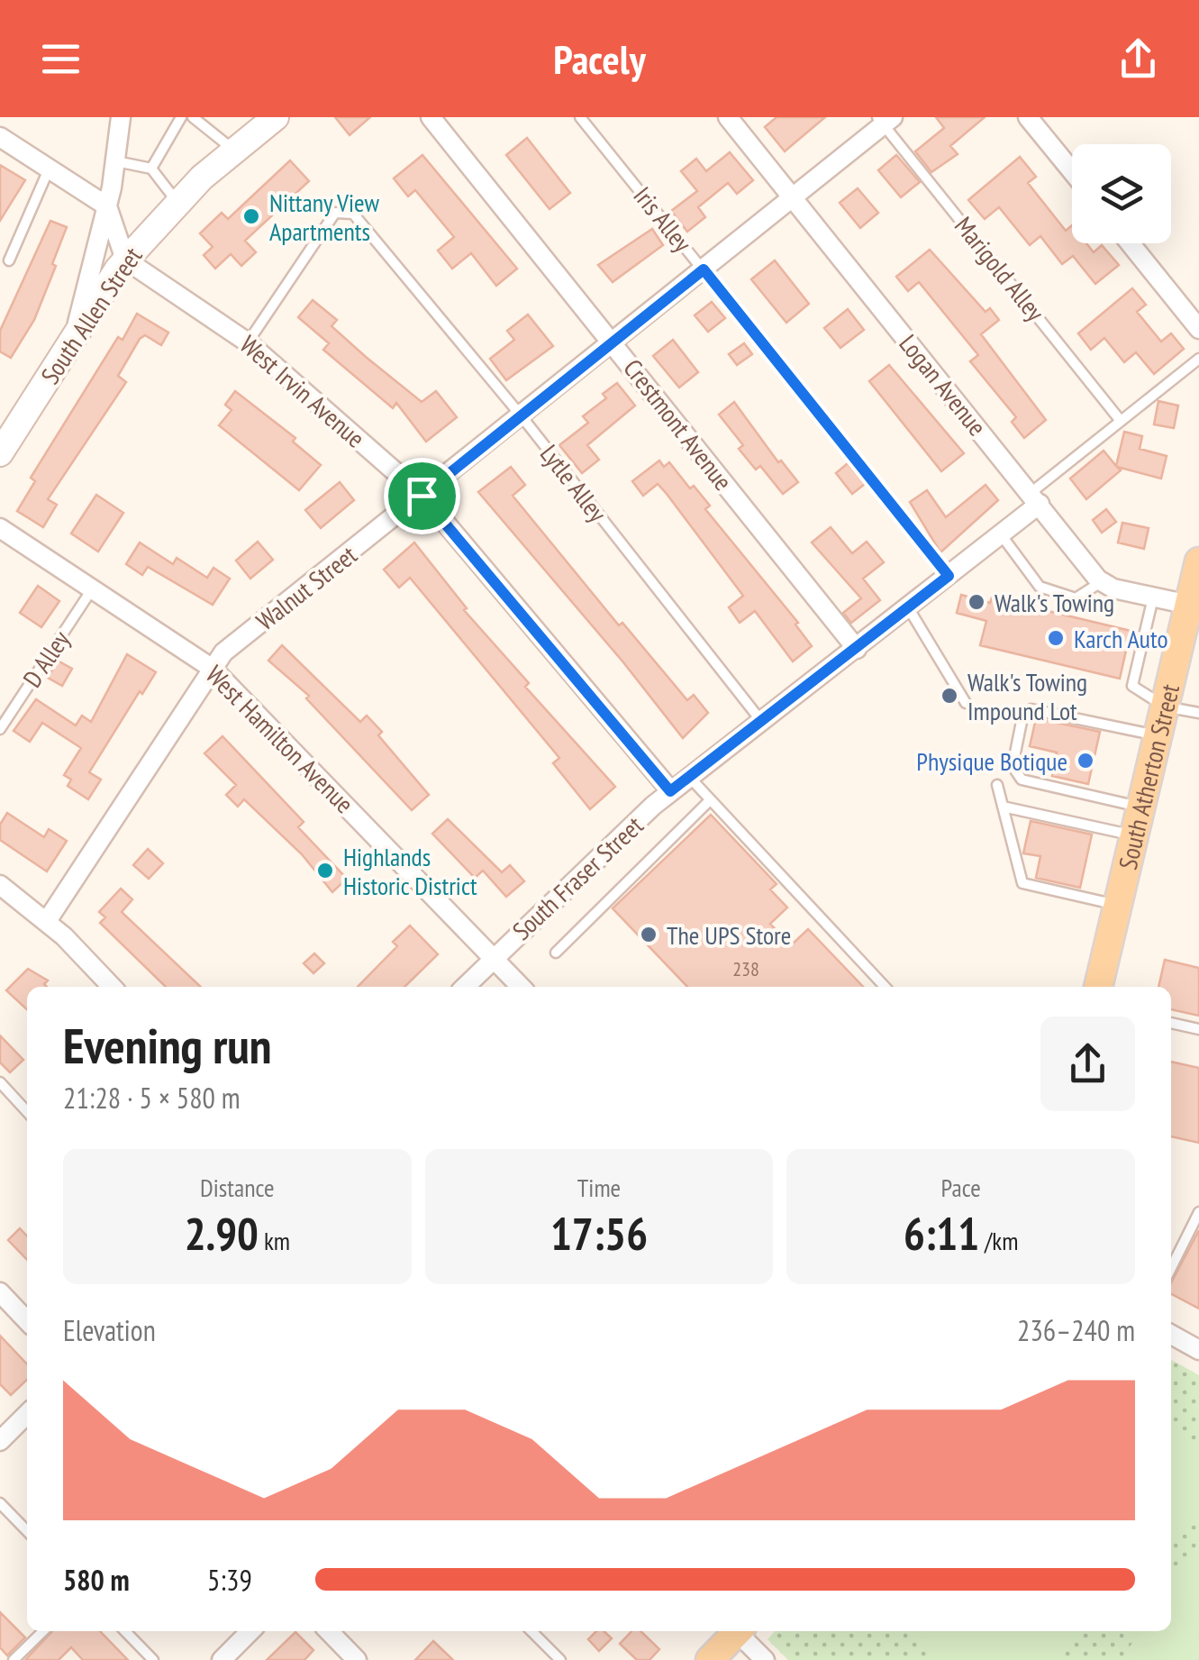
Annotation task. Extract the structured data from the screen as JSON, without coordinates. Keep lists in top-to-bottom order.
{
  "streets": {
    "main road": ["South Atherton Street"],
    "street": [
      "South Allen Street",
      "Logan Avenue",
      "West Irvin Avenue",
      "Crestmont Avenue",
      "Walnut Street",
      "West Hamilton Avenue",
      "South Fraser Street"
    ],
    "lane": [
      "Iris Alley",
      "Marigold Alley",
      "Lytle Alley",
      "D Alley"
    ]
  },
  "crossings": [
    ["Iris Alley", "Walnut Street"],
    ["Iris Alley", "South Fraser Street"],
    ["Marigold Alley", "Walnut Street"],
    ["Marigold Alley", "South Fraser Street"],
    ["South Allen Street", "West Irvin Avenue"],
    ["Logan Avenue", "Walnut Street"],
    ["Logan Avenue", "South Fraser Street"],
    ["West Irvin Avenue", "Lytle Alley"],
    ["West Irvin Avenue", "Walnut Street"],
    ["West Irvin Avenue", "South Fraser Street"],
    ["Crestmont Avenue", "Walnut Street"],
    ["Crestmont Avenue", "South Fraser Street"],
    ["Lytle Alley", "Walnut Street"],
    ["Lytle Alley", "South Fraser Street"],
    ["Walnut Street", "West Hamilton Avenue"],
    ["D Alley", "West Hamilton Avenue"],
    ["West Hamilton Avenue", "South Fraser Street"]
  ],
  "places": [
    "Nittany View Apartments",
    "Walk's Towing",
    "Karch Auto",
    "Walk's Towing Impound Lot",
    "Physique Botique",
    "Highlands Historic District",
    "The UPS Store"
  ],
  "house_numbers": ["238"],
  "page": {
    "header": "Pacely",
    "heading": ["Evening run", "21:28 · 5 × 580 m"],
    "stats": [
      ["Distance", "2.90 km"],
      ["Time", "17:56"],
      ["Pace", "6:11 /km"]
    ],
    "chart": ["Elevation", "236–240 m"],
    "list": [
      {
        "name": "580 m",
        "note": "5:39"
      }
    ]
  }
}
